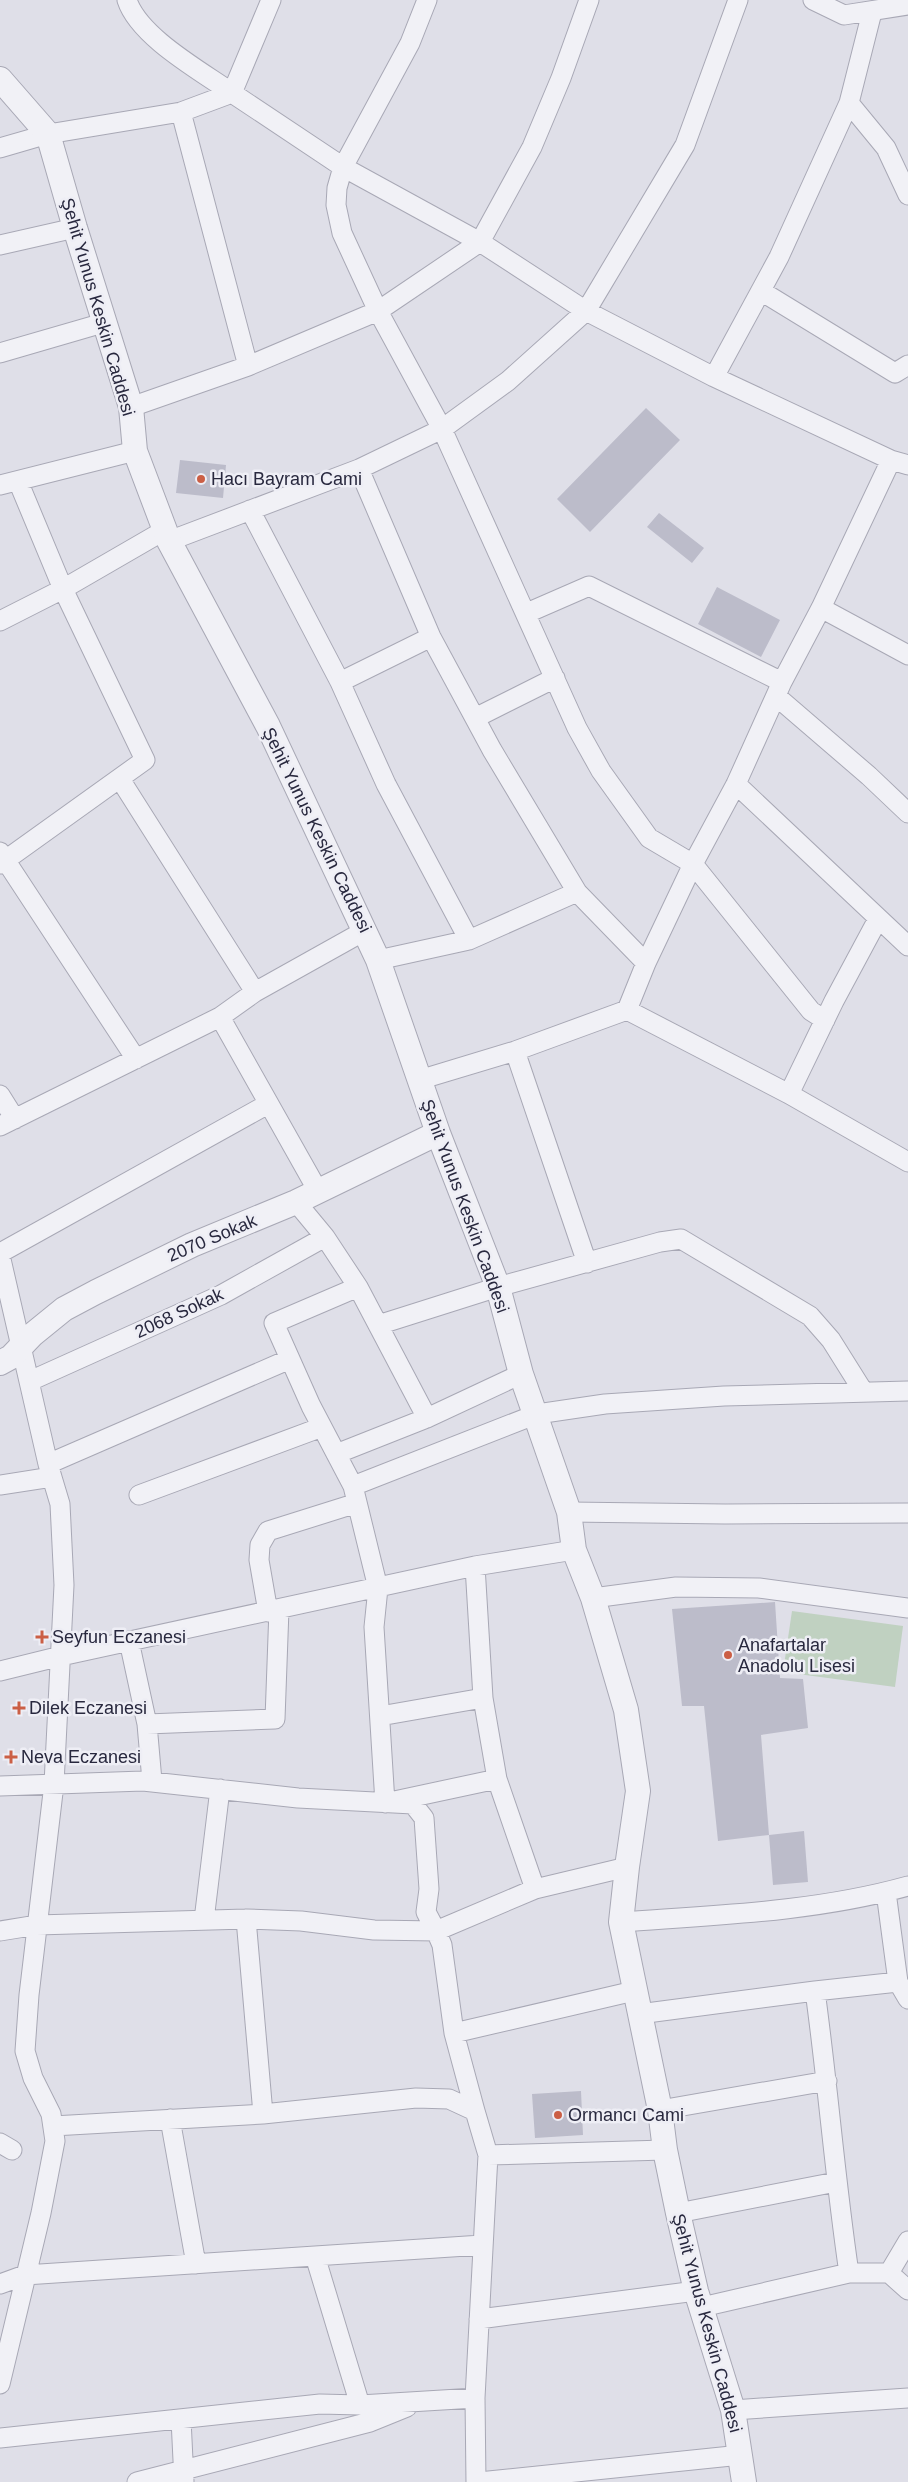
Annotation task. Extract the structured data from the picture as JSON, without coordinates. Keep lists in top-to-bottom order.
{
  "streets": {
    "street": ["Şehit Yunus Keskin Caddesi", "2070 Sokak", "2068 Sokak"]
  },
  "crossings": [
    ["Şehit Yunus Keskin Caddesi", "2070 Sokak"]
  ],
  "places": {
    "other": ["Hacı Bayram Cami", "Anafartalar Anadolu Lisesi", "Ormancı Cami"],
    "health": ["Seyfun Eczanesi", "Dilek Eczanesi", "Neva Eczanesi"]
  }
}
